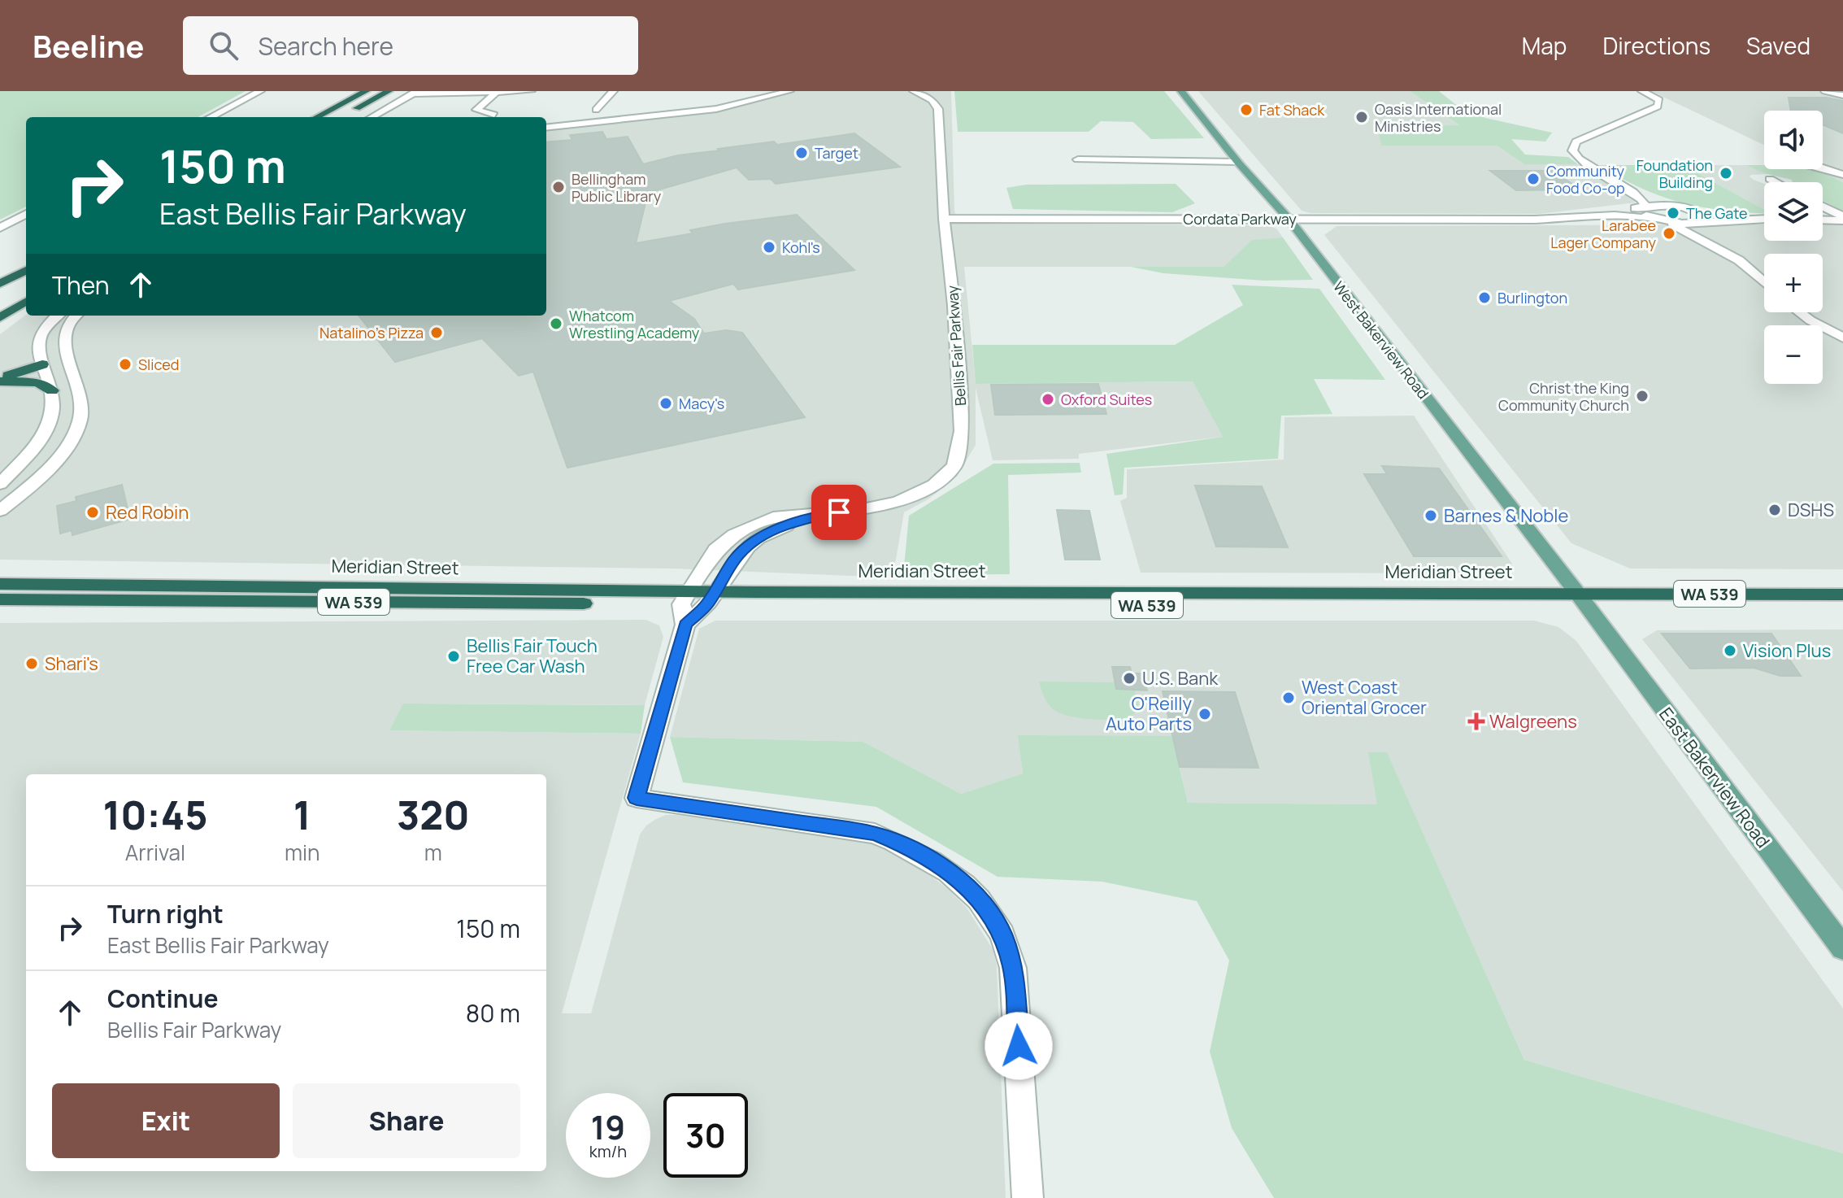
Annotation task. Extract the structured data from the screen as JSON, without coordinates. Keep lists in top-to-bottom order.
{
  "streets": {
    "highway": ["Meridian Street", "WA 539"],
    "main road": ["West Bakerview Road", "East Bakerview Road"],
    "street": ["Cordata Parkway", "Bellis Fair Parkway"]
  },
  "crossings": [
    ["Cordata Parkway", "West Bakerview Road"],
    ["Cordata Parkway", "Bellis Fair Parkway"],
    ["West Bakerview Road", "Meridian Street"],
    ["West Bakerview Road", "East Bakerview Road"],
    ["Bellis Fair Parkway", "Meridian Street"],
    ["Meridian Street", "East Bakerview Road"]
  ],
  "places": {
    "other": [
      "Fat Shack",
      "Oasis International Ministries",
      "Target",
      "Foundation Building",
      "Community Food Co-op",
      "Bellingham Public Library",
      "The Gate",
      "Larabee Lager Company",
      "Kohl's",
      "Burlington",
      "Whatcom Wrestling Academy",
      "Natalino's Pizza",
      "Sliced",
      "Christ the King Community Church",
      "Oxford Suites",
      "Macy's",
      "DSHS",
      "Red Robin",
      "Barnes & Noble",
      "Vision Plus",
      "Bellis Fair Touch Free Car Wash",
      "Shari's",
      "U.S. Bank",
      "West Coast Oriental Grocer",
      "O'Reilly Auto Parts"
    ],
    "health": ["Walgreens"]
  },
  "page": {
    "header": "Beeline",
    "search": "Search here",
    "nav": ["Map", "Directions", "Saved"],
    "map_buttons": ["+", "−"],
    "turn": ["150 m", "East Bellis Fair Parkway"],
    "then": "Then",
    "eta": [
      "10:45",
      "Arrival",
      "1",
      "min",
      "320",
      "m"
    ],
    "list": [
      {
        "name": "Turn right",
        "note": "East Bellis Fair Parkway",
        "value": "150 m"
      },
      {
        "name": "Continue",
        "note": "Bellis Fair Parkway",
        "value": "80 m"
      }
    ],
    "buttons": ["Exit", "Share"],
    "speed": "19 km/h",
    "limit": "30"
  }
}
